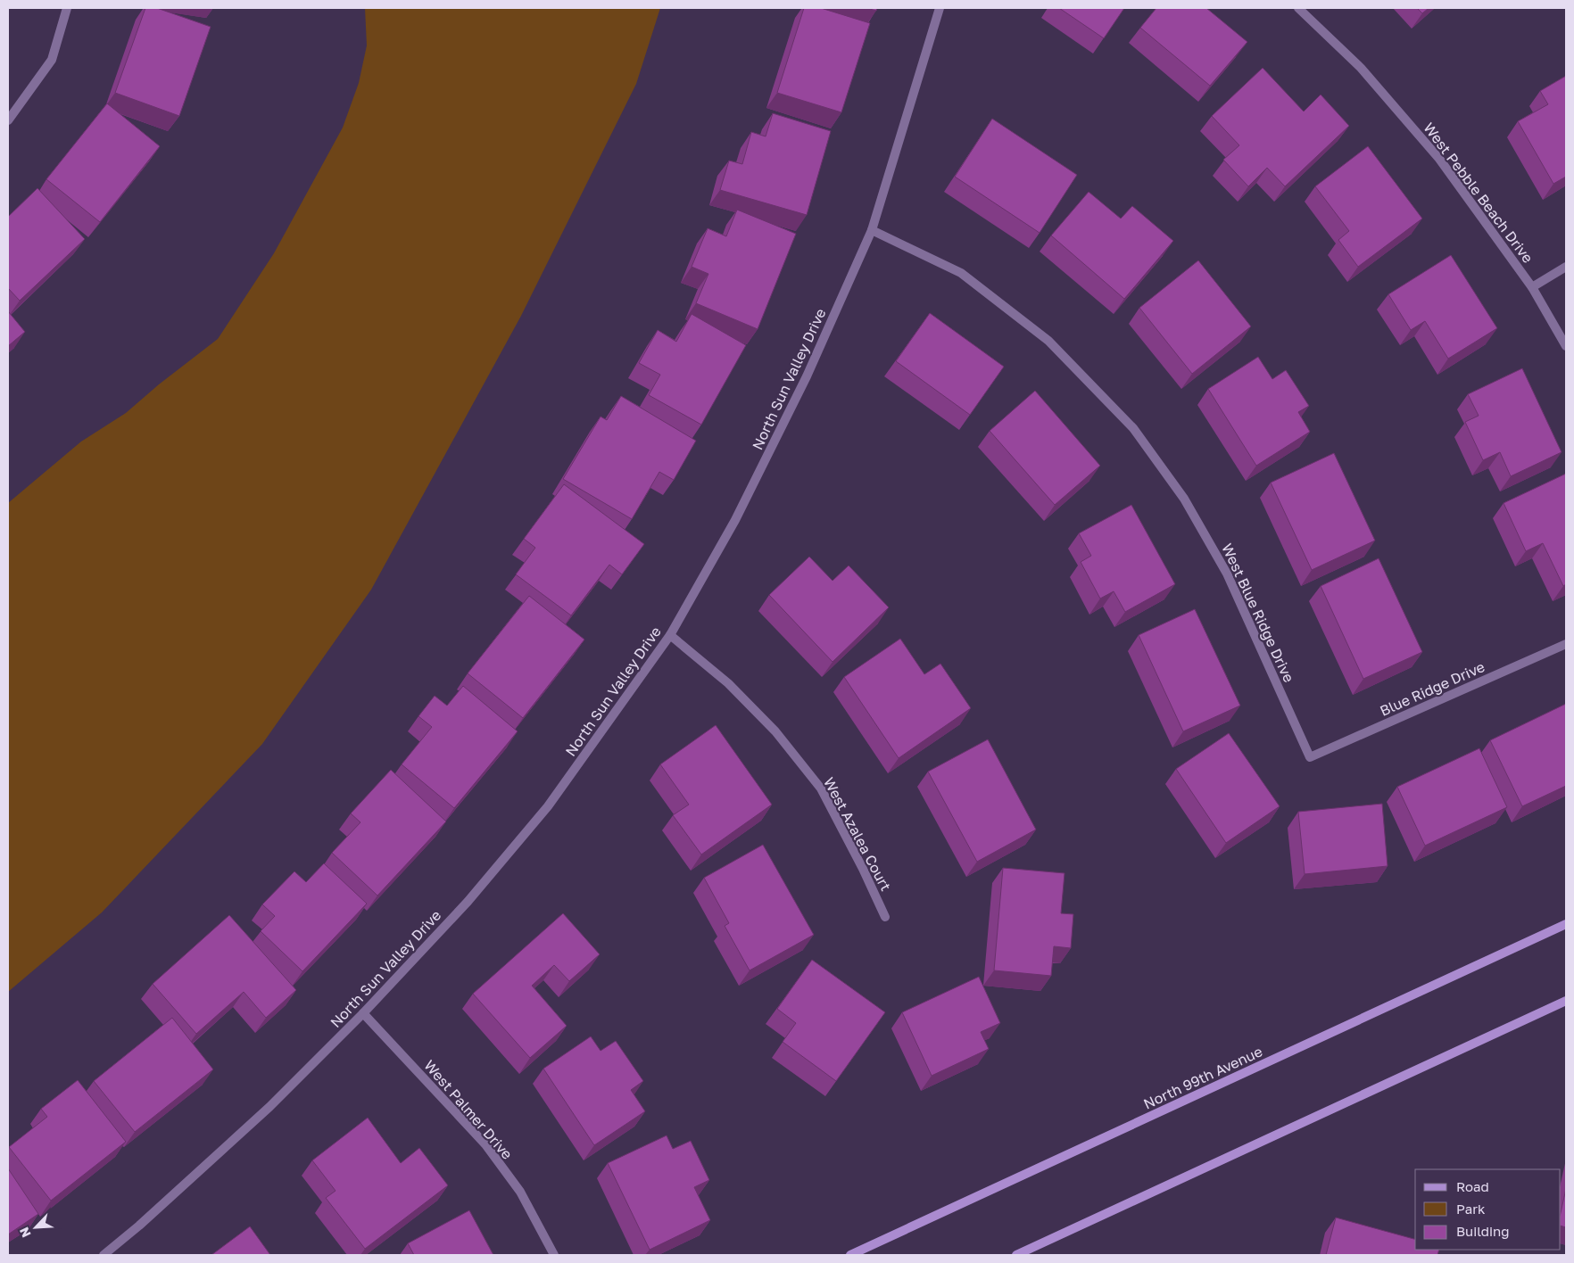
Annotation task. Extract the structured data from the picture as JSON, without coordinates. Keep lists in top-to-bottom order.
{
  "streets": {
    "main road": ["North 99th Avenue"],
    "street": [
      "West Pebble Beach Drive",
      "North Sun Valley Drive",
      "West Blue Ridge Drive",
      "Blue Ridge Drive",
      "West Azalea Court",
      "West Palmer Drive"
    ]
  },
  "crossings": [
    ["North Sun Valley Drive", "West Blue Ridge Drive"],
    ["North Sun Valley Drive", "West Azalea Court"],
    ["North Sun Valley Drive", "West Palmer Drive"],
    ["West Blue Ridge Drive", "Blue Ridge Drive"]
  ],
  "legend": ["Road", "Park", "Building"],
  "north": "bottom left"
}
